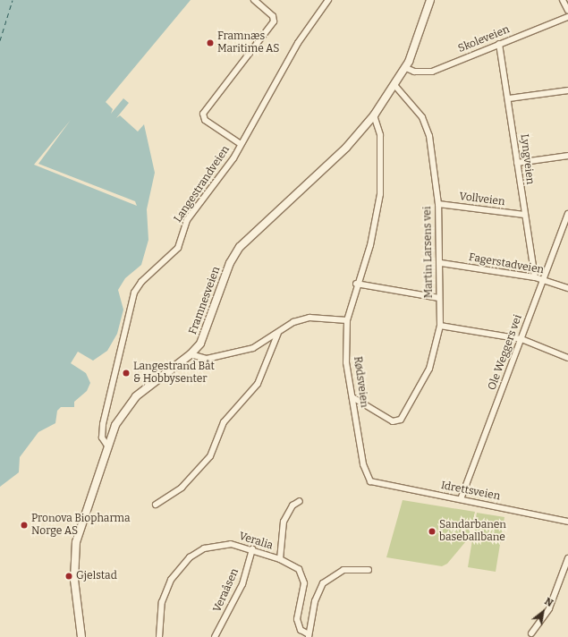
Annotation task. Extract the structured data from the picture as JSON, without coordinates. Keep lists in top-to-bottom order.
{
  "streets": {
    "main road": ["Framnesveien"],
    "street": [
      "Skoleveien",
      "Lyngveien",
      "Langestrandveien",
      "Vollveien",
      "Martin Larsens vei",
      "Fagerstadveien",
      "Ole Weggers vei",
      "Rødsveien",
      "Idrettsveien",
      "Veralia",
      "Veraåsen"
    ]
  },
  "crossings": [
    ["Skoleveien", "Lyngveien"],
    ["Skoleveien", "Framnesveien"],
    ["Lyngveien", "Vollveien"],
    ["Lyngveien", "Fagerstadveien"],
    ["Langestrandveien", "Framnesveien"],
    ["Vollveien", "Martin Larsens vei"],
    ["Martin Larsens vei", "Fagerstadveien"],
    ["Martin Larsens vei", "Framnesveien"],
    ["Martin Larsens vei", "Rødsveien"],
    ["Fagerstadveien", "Ole Weggers vei"],
    ["Framnesveien", "Rødsveien"],
    ["Ole Weggers vei", "Idrettsveien"],
    ["Rødsveien", "Idrettsveien"],
    ["Veralia", "Veraåsen"]
  ],
  "places": [
    "Framnæs Maritime AS",
    "Langestrand Båt & Hobbysenter",
    "Pronova Biopharma Norge AS",
    "Sandarbanen baseballbane",
    "Gjelstad"
  ],
  "north": "top right"
}
